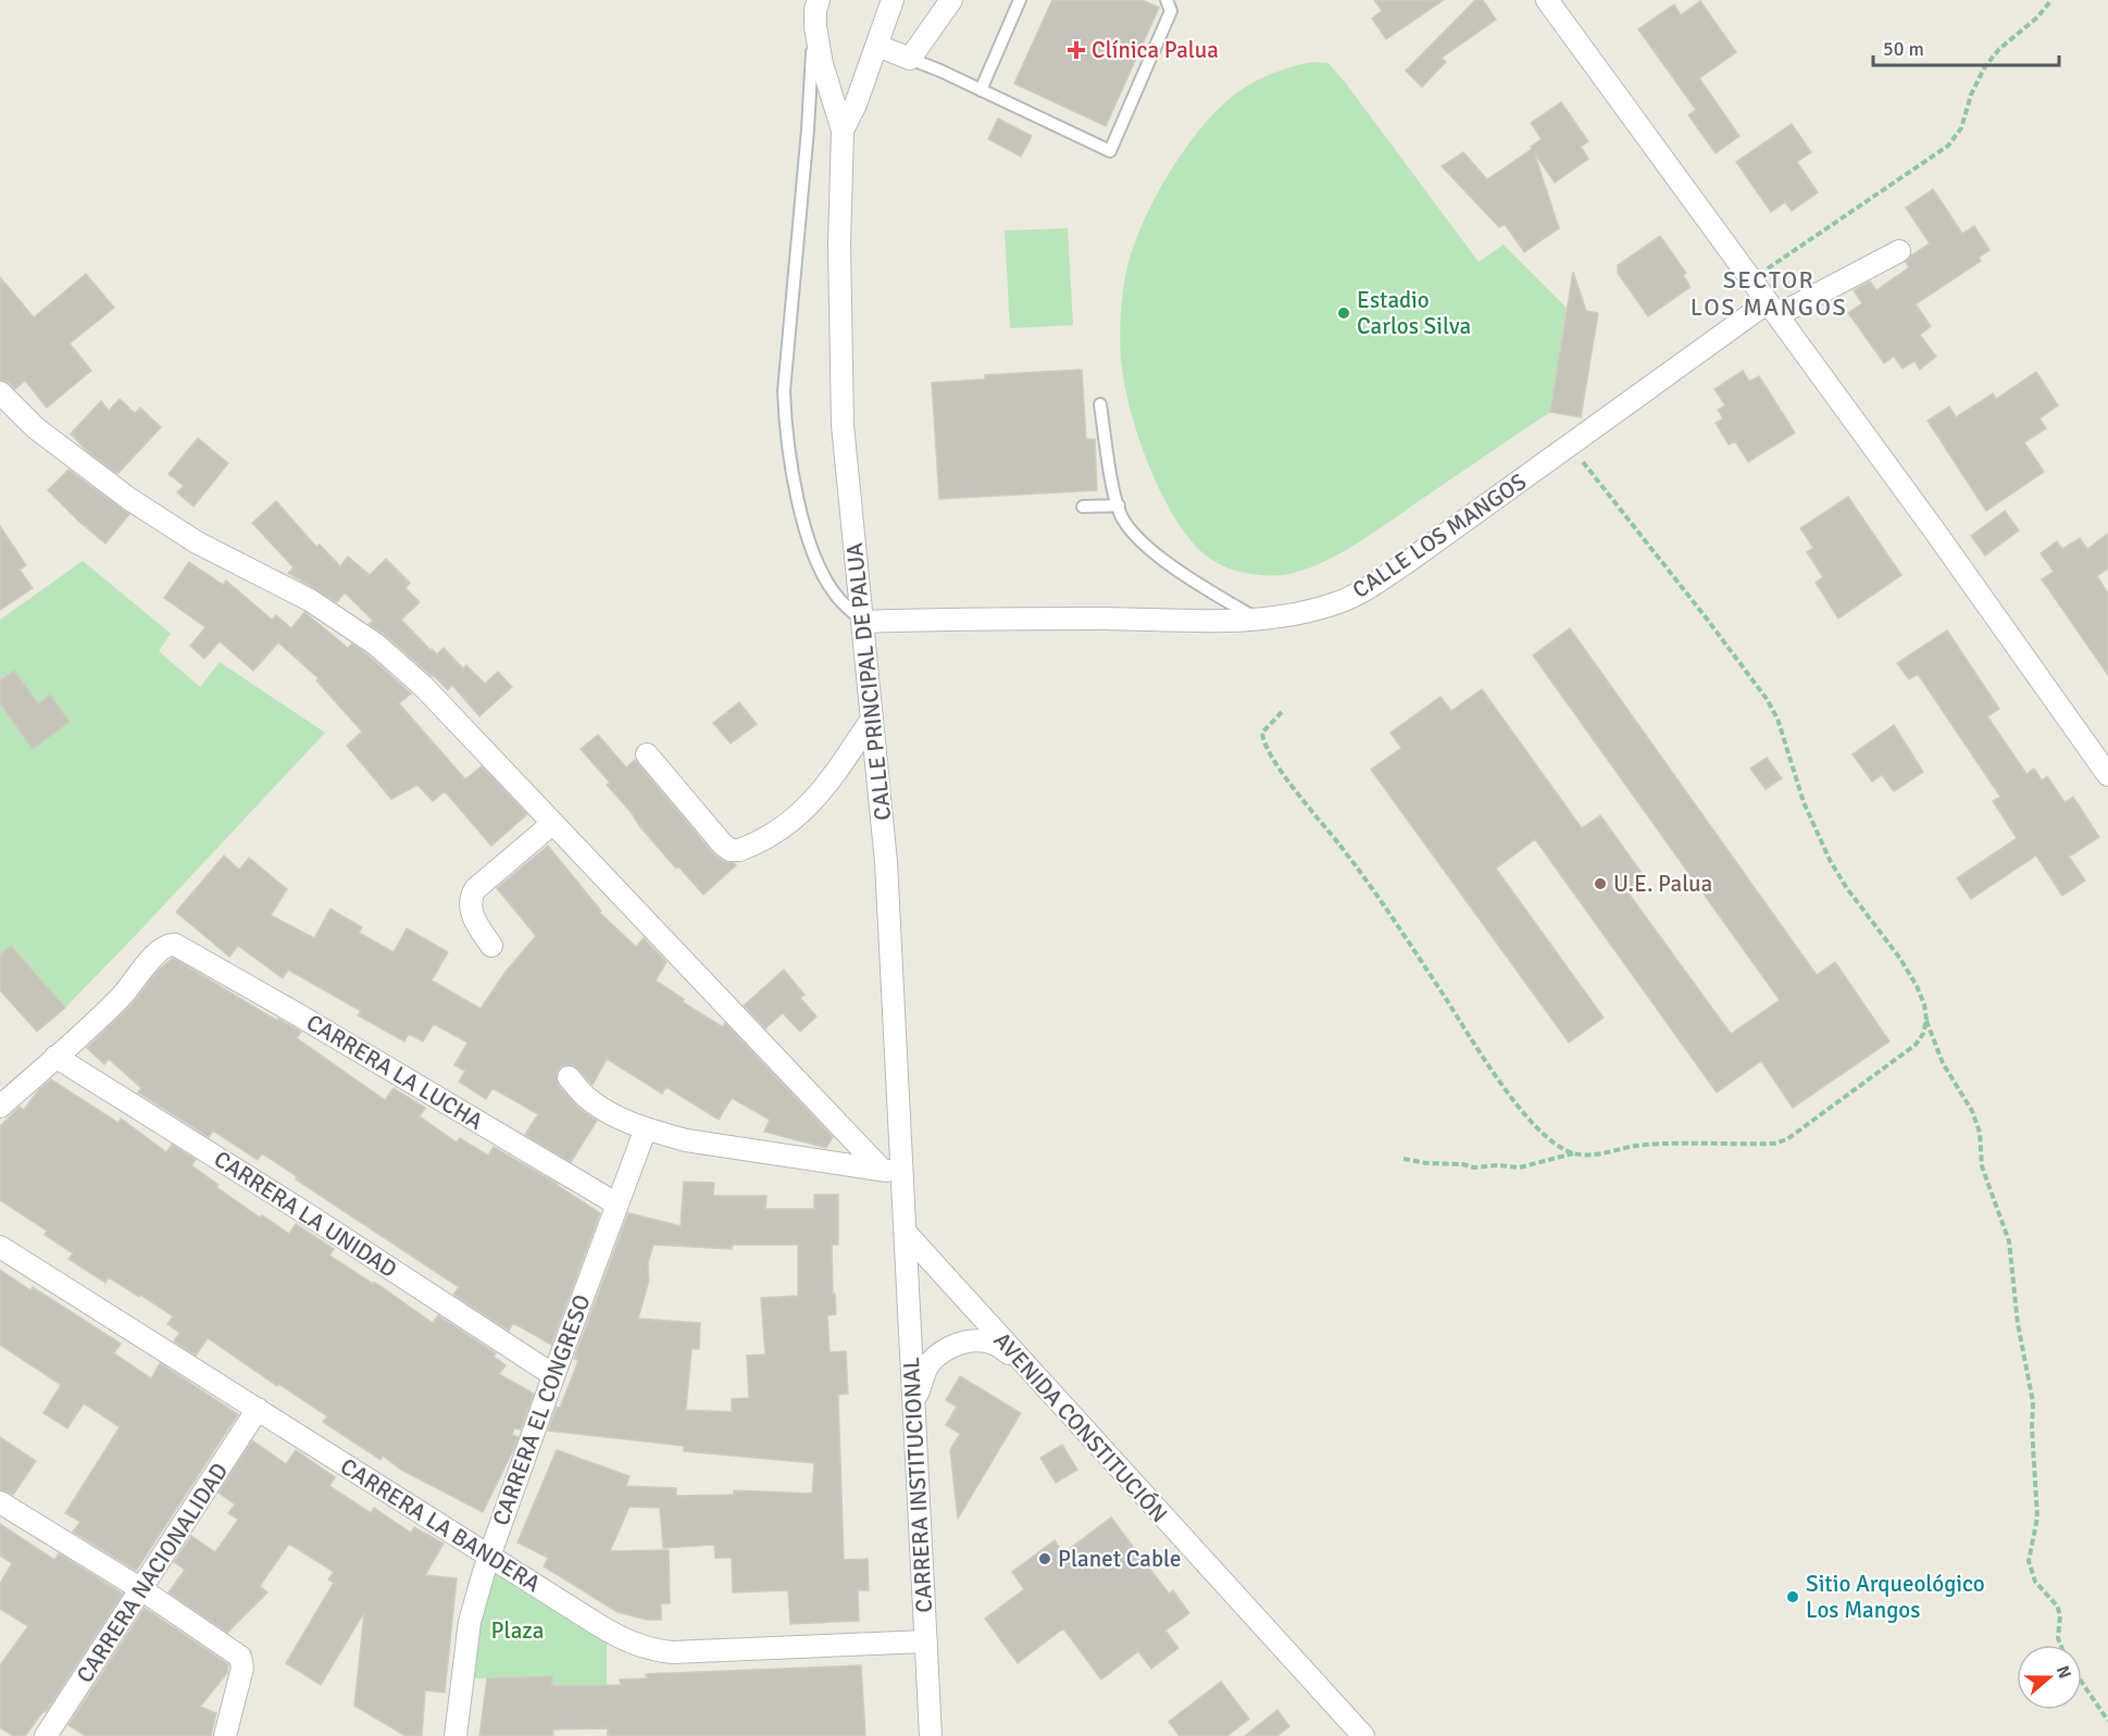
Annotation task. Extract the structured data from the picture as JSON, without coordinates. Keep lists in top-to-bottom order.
{
  "streets": {
    "street": [
      "CALLE LOS MANGOS",
      "CALLE PRINCIPAL DE PALUA",
      "CARRERA LA LUCHA",
      "CARRERA LA UNIDAD",
      "CARRERA EL CONGRESO",
      "AVENIDA CONSTITUCIÓN",
      "CARRERA INSTITUCIONAL",
      "CARRERA LA BANDERA",
      "CARRERA NACIONALIDAD"
    ]
  },
  "crossings": [
    ["CALLE LOS MANGOS", "CALLE PRINCIPAL DE PALUA"],
    ["CALLE PRINCIPAL DE PALUA", "AVENIDA CONSTITUCIÓN"],
    ["CALLE PRINCIPAL DE PALUA", "CARRERA INSTITUCIONAL"],
    ["CARRERA LA LUCHA", "CARRERA LA UNIDAD"],
    ["CARRERA LA LUCHA", "CARRERA EL CONGRESO"],
    ["CARRERA LA UNIDAD", "CARRERA EL CONGRESO"],
    ["CARRERA EL CONGRESO", "CARRERA LA BANDERA"],
    ["AVENIDA CONSTITUCIÓN", "CARRERA INSTITUCIONAL"],
    ["CARRERA INSTITUCIONAL", "CARRERA LA BANDERA"],
    ["CARRERA LA BANDERA", "CARRERA NACIONALIDAD"]
  ],
  "districts": ["SECTOR LOS MANGOS"],
  "parks": ["Plaza"],
  "places": {
    "health": ["Clínica Palua"],
    "other": [
      "Estadio Carlos Silva",
      "U.E. Palua",
      "Planet Cable",
      "Sitio Arqueológico Los Mangos"
    ]
  },
  "scale_bar": "50 m",
  "north": "right"
}
